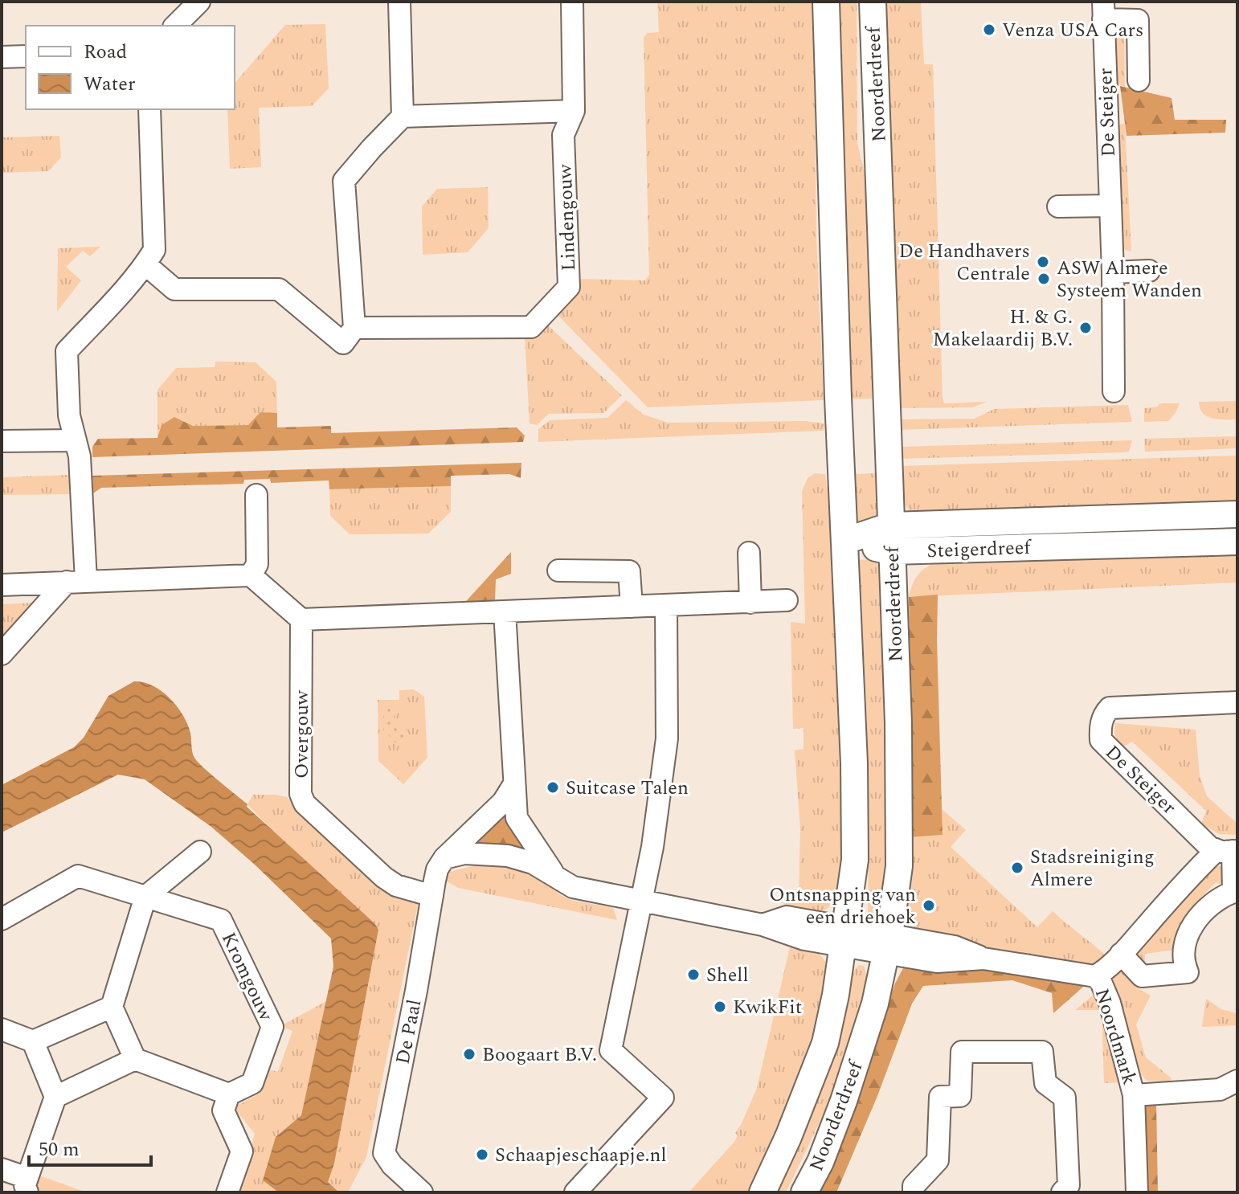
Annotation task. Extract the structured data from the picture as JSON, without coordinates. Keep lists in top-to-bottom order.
{
  "streets": {
    "main road": ["Noorderdreef", "Steigerdreef"],
    "street": [
      "De Steiger",
      "Lindengouw",
      "Overgouw",
      "Kromgouw",
      "De Paal",
      "Noordmark"
    ]
  },
  "crossings": [
    ["Noorderdreef", "Steigerdreef"],
    ["Noorderdreef", "Noordmark"],
    ["De Steiger", "Noordmark"],
    ["Overgouw", "De Paal"]
  ],
  "places": [
    "Venza USA Cars",
    "De Handhavers Centrale",
    "ASW Almere Systeem Wanden",
    "H. & G. Makelaardij B.V.",
    "Suitcase Talen",
    "Stadsreiniging Almere",
    "Ontsnapping van een driehoek",
    "Shell",
    "KwikFit",
    "Boogaart B.V.",
    "Schaapjeschaapje.nl"
  ],
  "legend": ["Road", "Water"],
  "scale_bar": "50 m"
}
